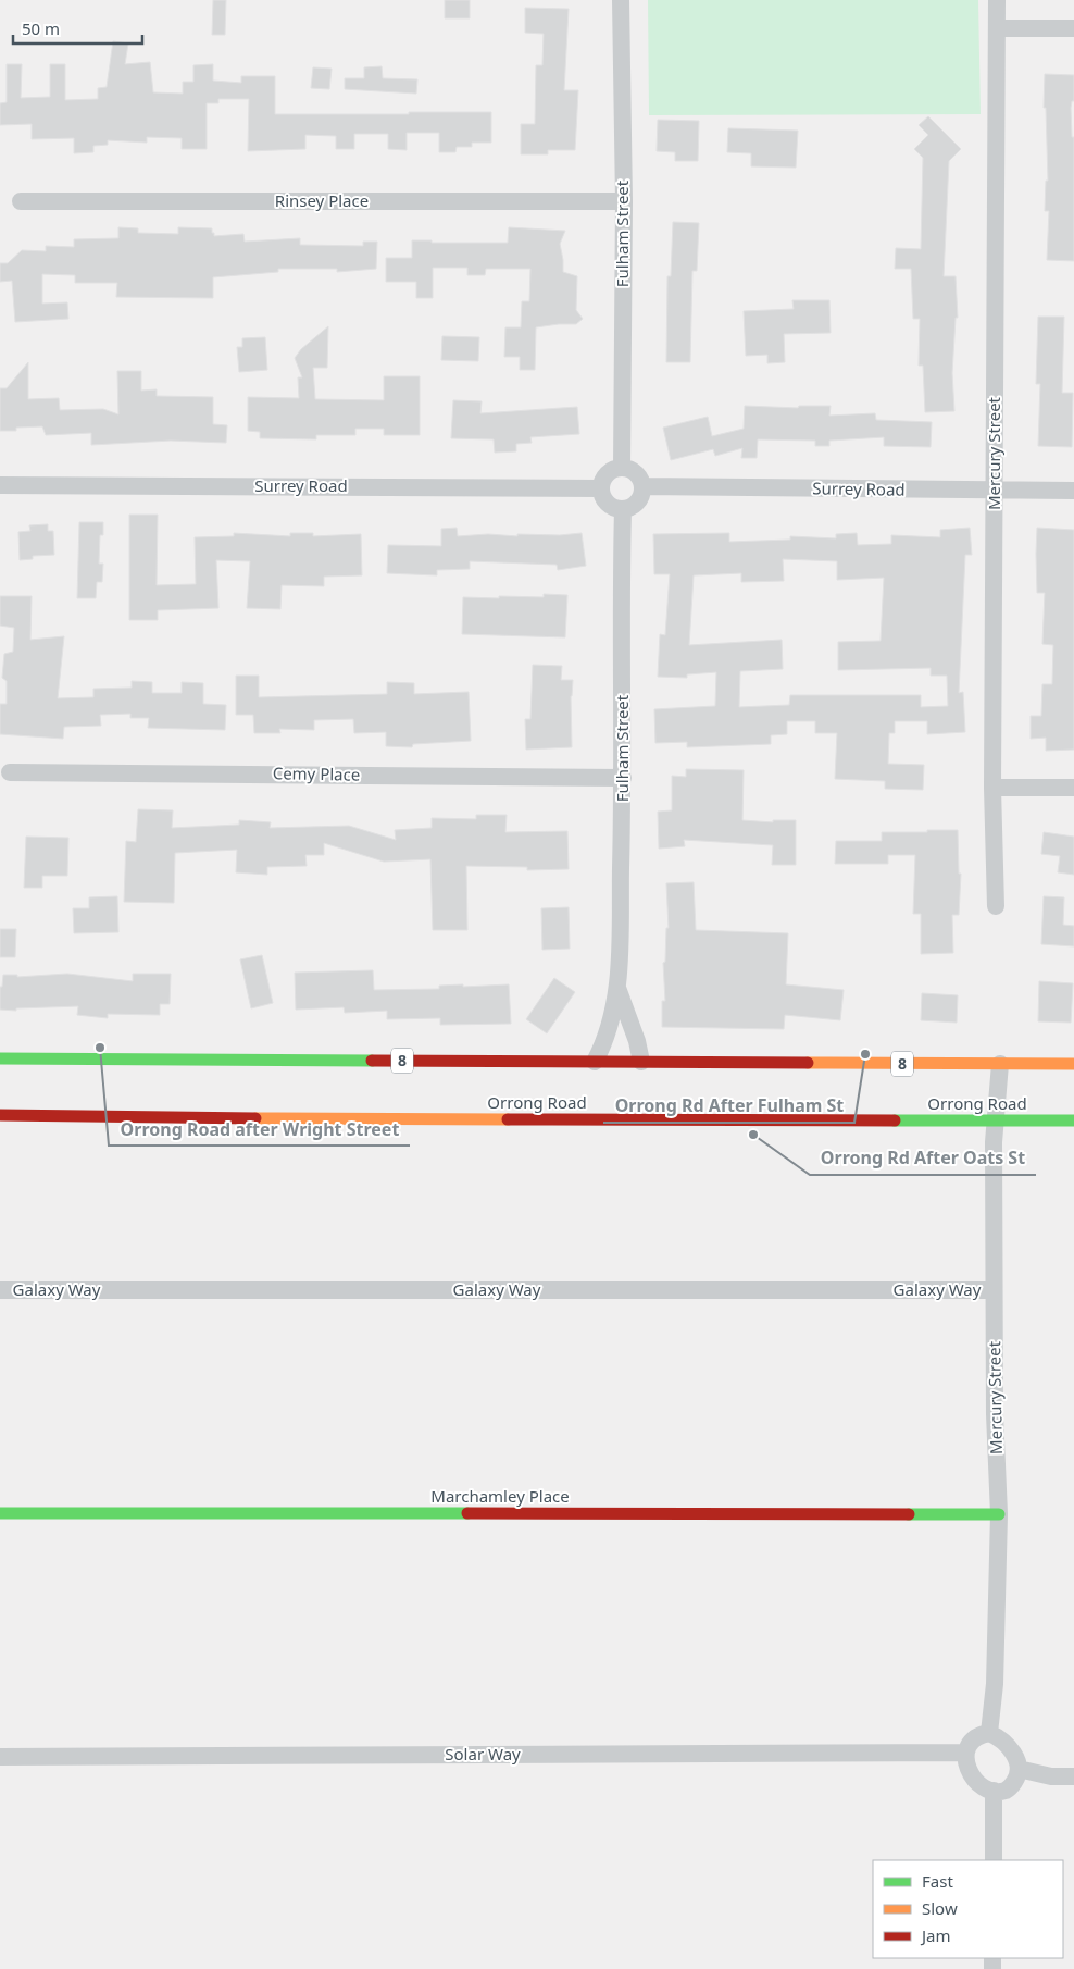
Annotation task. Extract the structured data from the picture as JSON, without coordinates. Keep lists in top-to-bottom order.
{
  "streets": {
    "main road": ["8", "Orrong Road", "Marchamley Place"],
    "street": [
      "Rinsey Place",
      "Fulham Street",
      "Mercury Street",
      "Surrey Road",
      "Cemy Place",
      "Galaxy Way",
      "Solar Way"
    ]
  },
  "crossings": [
    ["Rinsey Place", "Fulham Street"],
    ["Fulham Street", "Surrey Road"],
    ["Fulham Street", "Cemy Place"],
    ["Fulham Street", "8"],
    ["Mercury Street", "Surrey Road"],
    ["Mercury Street", "8"],
    ["Mercury Street", "Orrong Road"],
    ["Mercury Street", "Galaxy Way"],
    ["Mercury Street", "Marchamley Place"],
    ["Mercury Street", "Solar Way"]
  ],
  "places": ["Orrong Road after Wright Street", "Orrong Rd After Fulham St", "Orrong Rd After Oats St"],
  "legend": ["Fast", "Slow", "Jam"],
  "scale_bar": "50 m"
}
